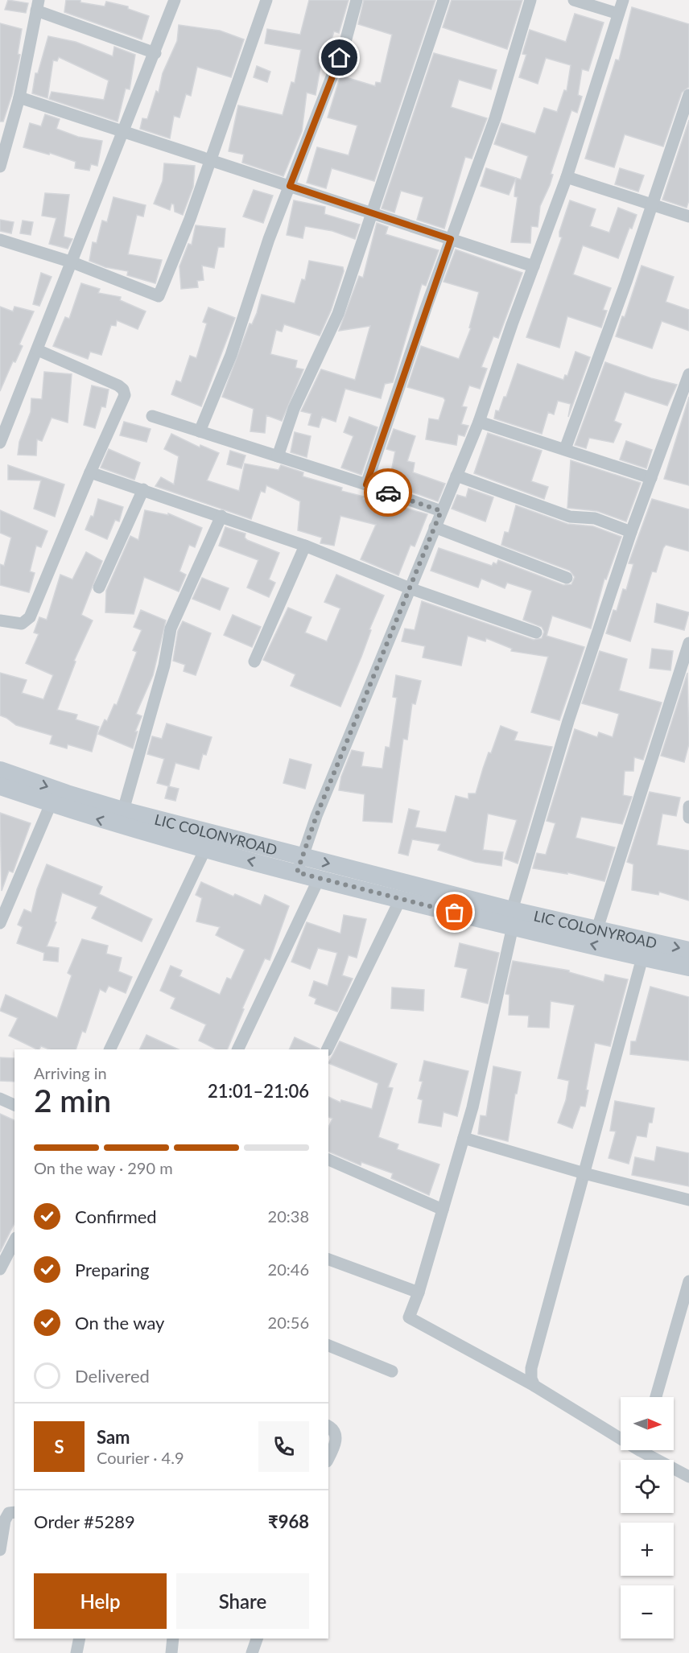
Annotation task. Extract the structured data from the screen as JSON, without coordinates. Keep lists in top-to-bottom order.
{
  "streets": {
    "main road": ["LIC COLONYROAD"]
  },
  "north": "right",
  "page": {
    "heading": ["2 min", "Arriving in", "21:01–21:06"],
    "panel": [
      "Sam",
      "Courier · 4.9",
      "Order #5289",
      "₹968"
    ],
    "bar": "On the way · 290 m",
    "list": [
      ["Confirmed", "20:38"],
      ["Preparing", "20:46"],
      ["On the way", "20:56"],
      "Delivered"
    ],
    "map_buttons": ["+", "−"],
    "round": "S",
    "buttons": ["Help", "Share"]
  }
}
